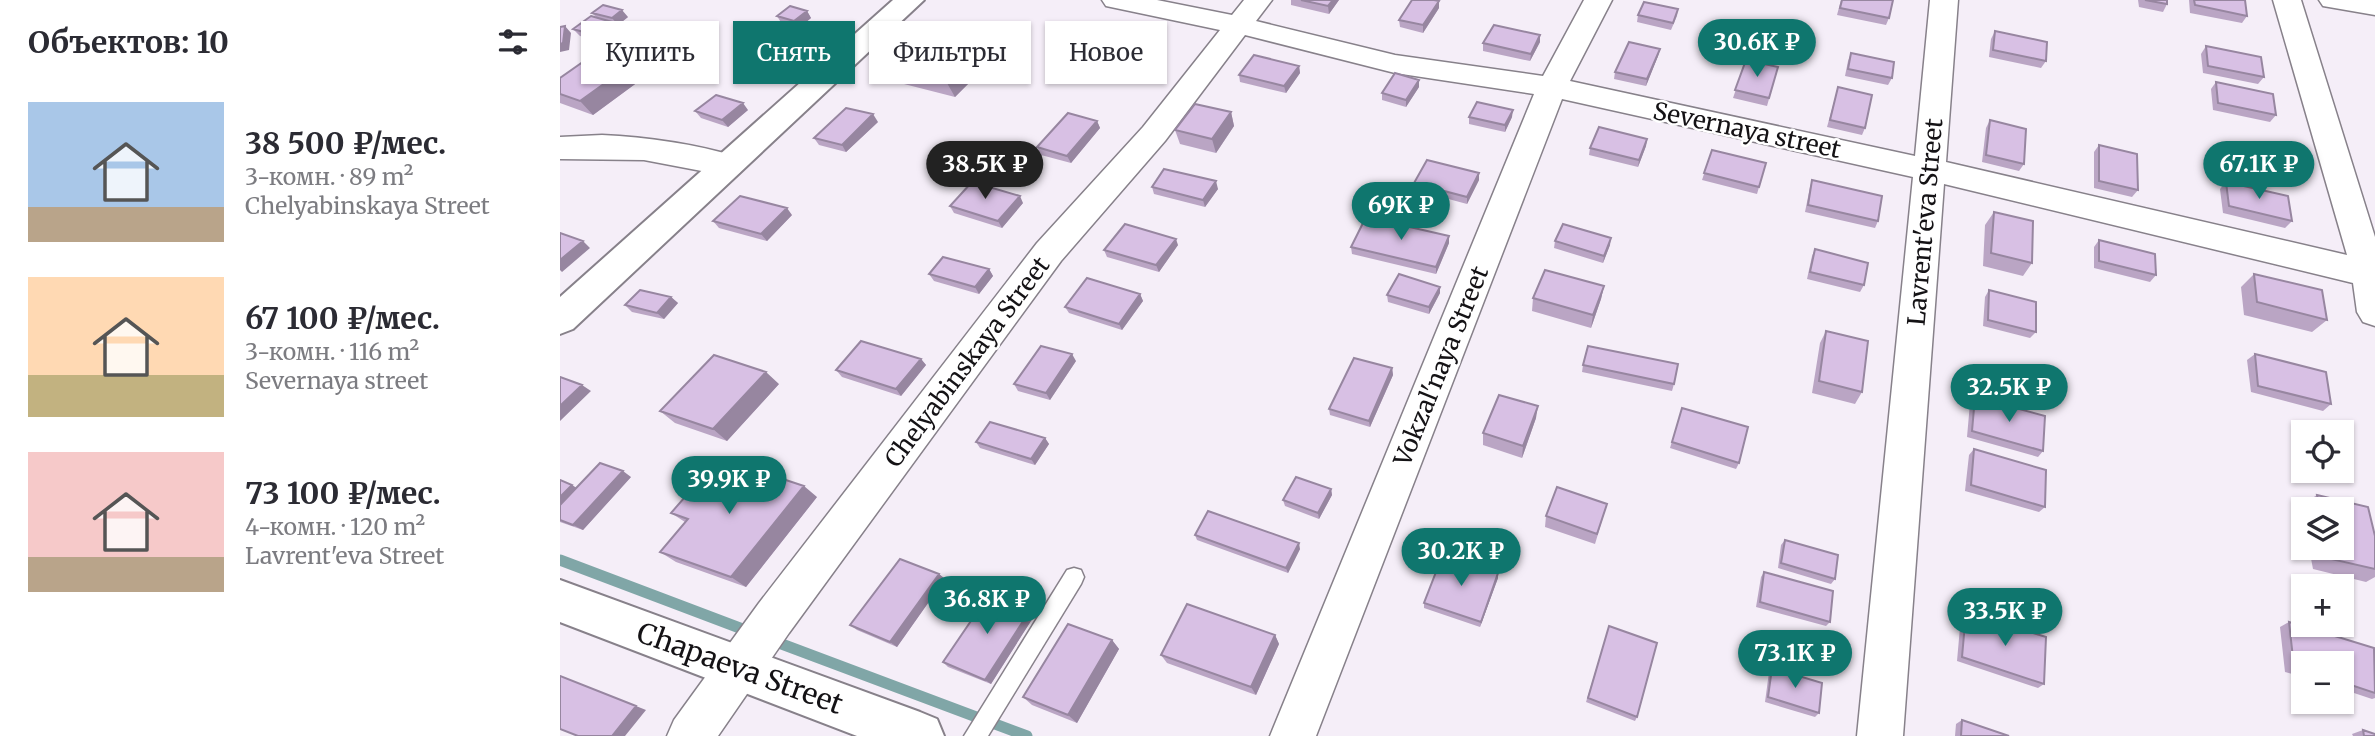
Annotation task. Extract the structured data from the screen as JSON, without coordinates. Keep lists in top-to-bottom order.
{
  "streets": {
    "street": [
      "Severnaya street",
      "Lavrent'eva Street",
      "Chelyabinskaya Street",
      "Vokzal'naya Street",
      "Chapaeva Street"
    ]
  },
  "crossings": [
    ["Severnaya street", "Lavrent'eva Street"],
    ["Severnaya street", "Chelyabinskaya Street"],
    ["Severnaya street", "Vokzal'naya Street"],
    ["Chelyabinskaya Street", "Chapaeva Street"]
  ],
  "page": {
    "heading": "Объектов: 10",
    "price": [
      "30.6K ₽",
      "38.5K ₽",
      "67.1K ₽",
      "69K ₽",
      "32.5K ₽",
      "39.9K ₽",
      "30.2K ₽",
      "36.8K ₽",
      "33.5K ₽",
      "73.1K ₽"
    ],
    "chip": [
      "Купить",
      "Снять",
      "Фильтры",
      "Новое"
    ],
    "list": [
      {
        "name": "38 500 ₽/мес.",
        "note": "3-комн. · 89 m² · Chelyabinskaya Street"
      },
      {
        "name": "67 100 ₽/мес.",
        "note": "3-комн. · 116 m² · Severnaya street"
      },
      {
        "name": "73 100 ₽/мес.",
        "note": "4-комн. · 120 m² · Lavrent'eva Street"
      }
    ],
    "map_buttons": ["+", "−"]
  }
}
